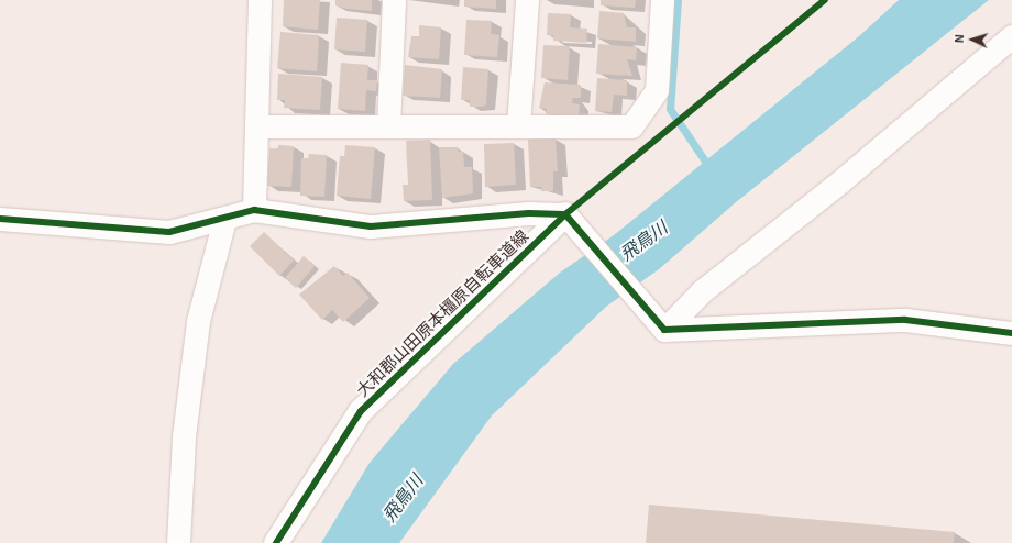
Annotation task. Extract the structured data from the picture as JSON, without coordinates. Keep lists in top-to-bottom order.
{
  "streets": {
    "main road": ["大和郡山田原本橿原自転車道線"]
  },
  "water": ["飛鳥川"],
  "north": "left"
}
